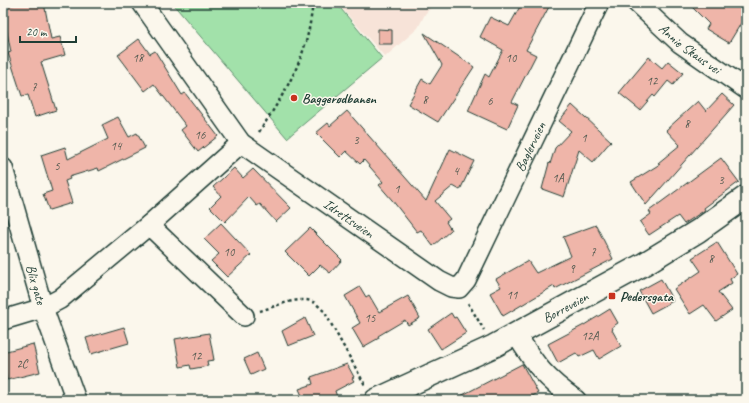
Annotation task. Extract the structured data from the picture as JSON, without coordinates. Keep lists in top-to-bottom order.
{
  "streets": {
    "main road": ["Borreveien"],
    "street": [
      "Annie Skaus vei",
      "Baglerveien",
      "Idrettsveien",
      "Blix gate"
    ]
  },
  "crossings": [
    ["Baglerveien", "Idrettsveien"]
  ],
  "places": {
    "other": ["Baggerødbanen"],
    "transit": ["Pedersgata"]
  },
  "house_numbers": [
    "18",
    "10",
    "12",
    "7",
    "8",
    "6",
    "8",
    "16",
    "1",
    "3",
    "14",
    "5",
    "4",
    "1A",
    "3",
    "1",
    "10",
    "7",
    "8",
    "9",
    "11",
    "15",
    "12A",
    "12",
    "2C"
  ],
  "scale_bar": "20 m"
}
